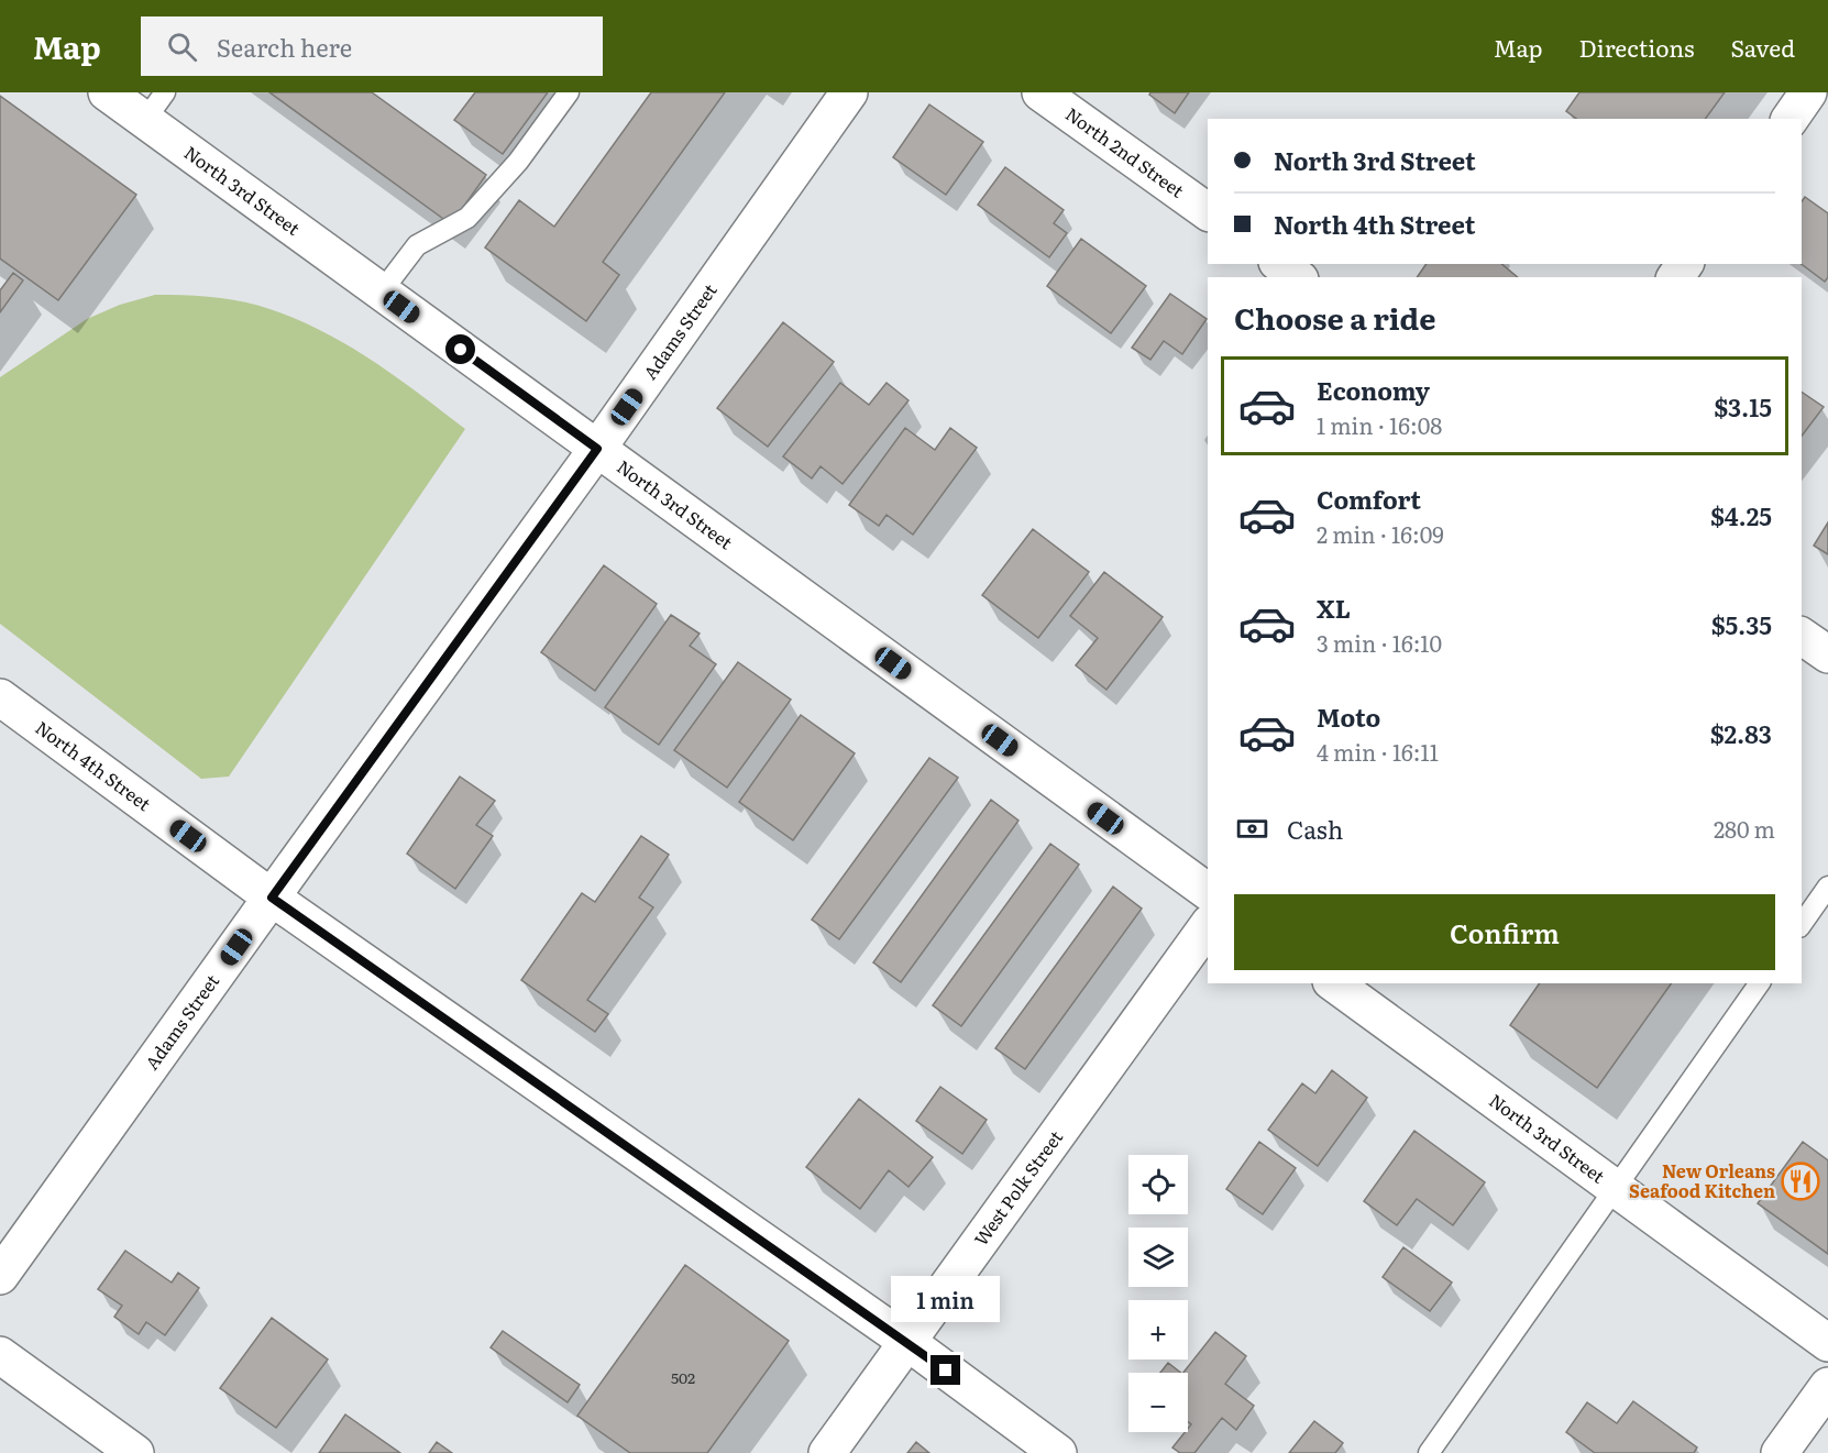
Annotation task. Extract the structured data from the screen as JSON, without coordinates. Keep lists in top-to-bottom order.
{
  "streets": {
    "street": [
      "North 2nd Street",
      "North 3rd Street",
      "Adams Street",
      "North 4th Street",
      "West Polk Street"
    ]
  },
  "crossings": [
    ["North 3rd Street", "Adams Street"],
    ["Adams Street", "North 4th Street"],
    ["North 4th Street", "West Polk Street"]
  ],
  "places": {
    "restaurant": ["New Orleans Seafood Kitchen"]
  },
  "house_numbers": ["502"],
  "page": {
    "header": "Map",
    "search": "Search here",
    "nav": ["Map", "Directions", "Saved"],
    "banner": ["North 3rd Street", "North 4th Street"],
    "heading": "Choose a ride",
    "list": [
      {
        "name": "Economy",
        "note": "1 min · 16:08",
        "value": "$3.15"
      },
      {
        "name": "Comfort",
        "note": "2 min · 16:09",
        "value": "$4.25"
      },
      {
        "name": "XL",
        "note": "3 min · 16:10",
        "value": "$5.35"
      },
      {
        "name": "Moto",
        "note": "4 min · 16:11",
        "value": "$2.83"
      }
    ],
    "pay": ["Cash", "280 m"],
    "buttons": "Confirm",
    "map_buttons": ["+", "−"],
    "bubble": "1 min"
  }
}
